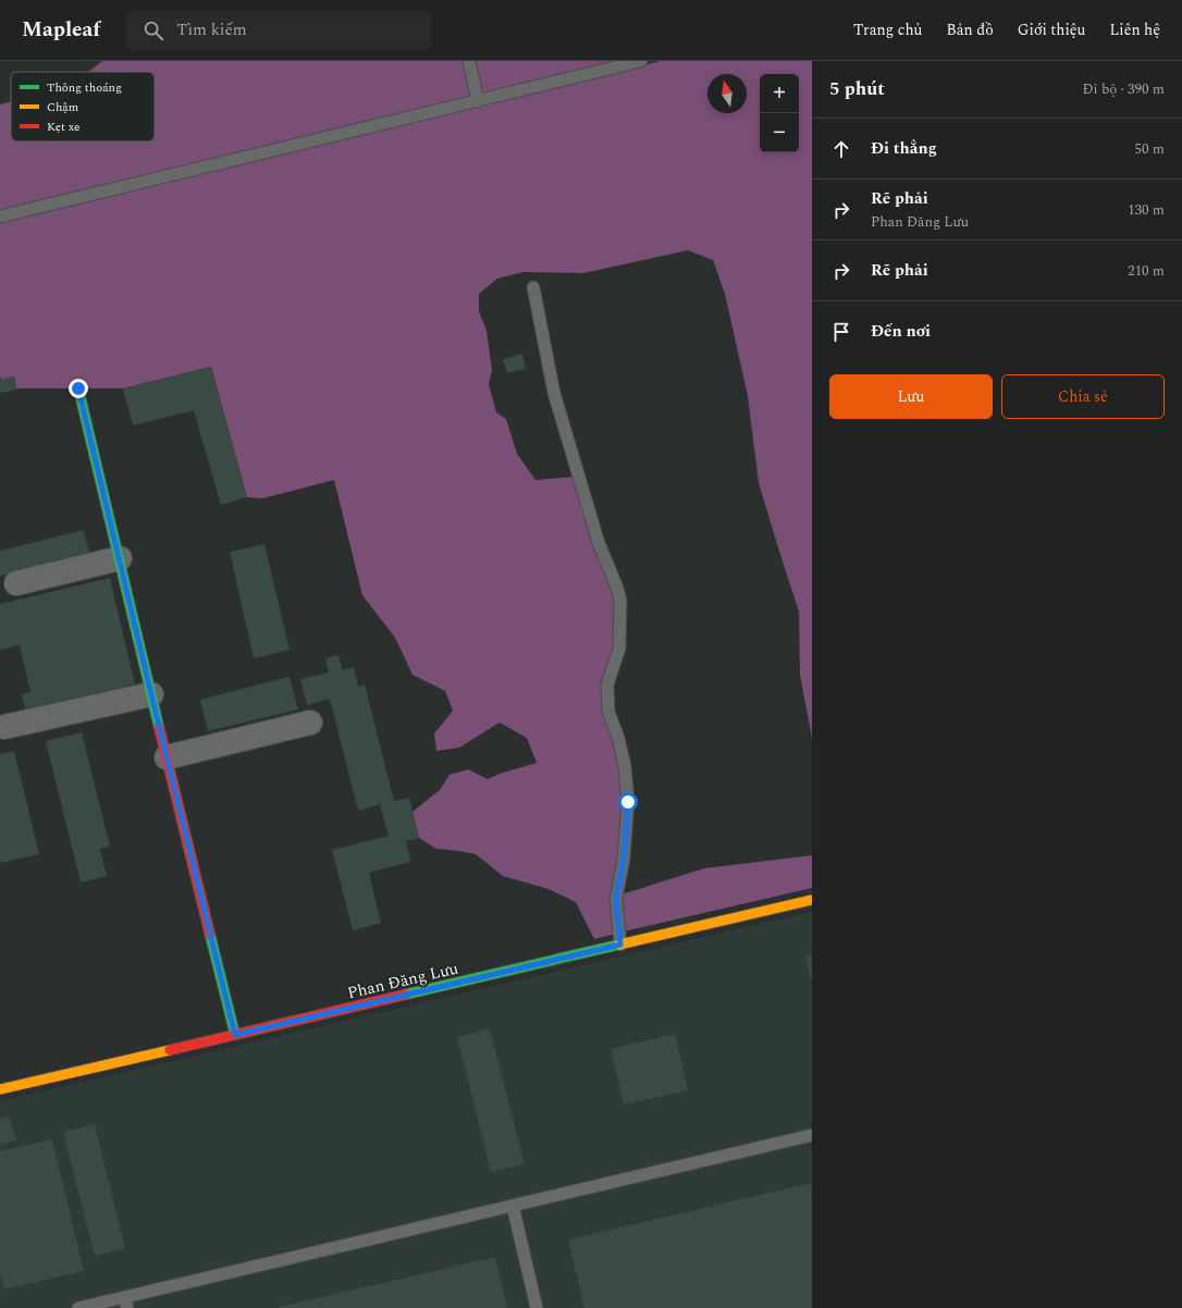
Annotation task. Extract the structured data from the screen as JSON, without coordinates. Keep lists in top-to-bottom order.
{
  "streets": {
    "street": ["Phan Đăng Lưu"]
  },
  "legend": ["Thông thoáng", "Chậm", "Kẹt xe"],
  "north": "top",
  "page": {
    "header": "Mapleaf",
    "search": "Tìm kiếm",
    "nav": [
      "Trang chủ",
      "Bản đồ",
      "Giới thiệu",
      "Liên hệ"
    ],
    "heading": ["5 phút", "Đi bộ · 390 m"],
    "map_buttons": ["+", "−"],
    "list": [
      ["Đi thẳng", "50 m"],
      ["Rẽ phải", "Phan Đăng Lưu", "130 m"],
      ["Rẽ phải", "210 m"],
      "Đến nơi"
    ],
    "buttons": ["Lưu", "Chia sẻ"]
  }
}
